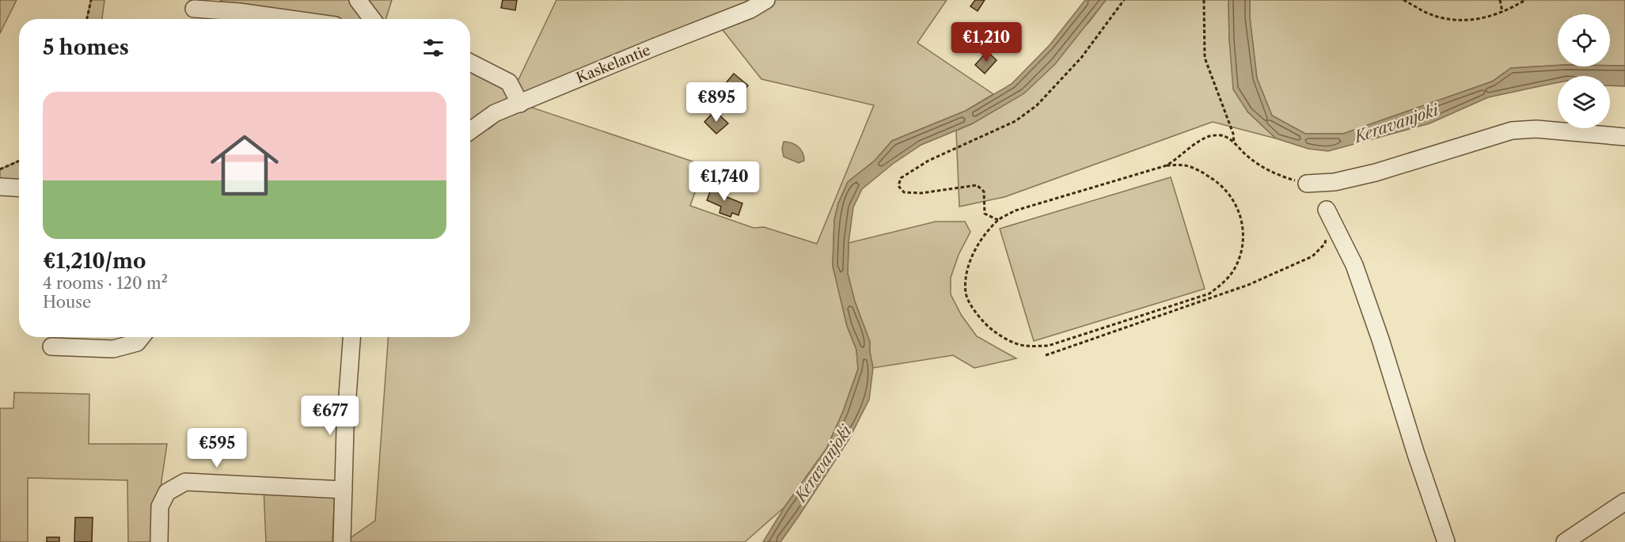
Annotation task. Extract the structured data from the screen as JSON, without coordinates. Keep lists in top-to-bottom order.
{
  "streets": {
    "street": ["Kaskelantie"]
  },
  "water": ["Keravanjoki"],
  "page": {
    "heading": "5 homes",
    "price": [
      "€1,210",
      "€895",
      "€1,740",
      "€677",
      "€595"
    ],
    "list": [
      {
        "name": "€1,210/mo",
        "note": "4 rooms · 120 m² · House"
      }
    ]
  }
}
